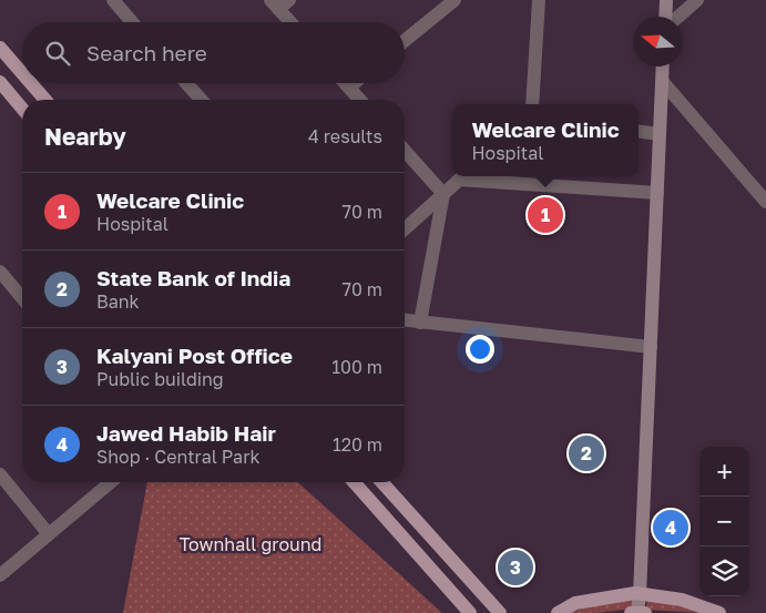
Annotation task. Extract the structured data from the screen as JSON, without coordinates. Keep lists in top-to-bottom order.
{
  "parks": ["Townhall ground"],
  "north": "left",
  "page": {
    "search": "Search here",
    "heading": ["Nearby", "4 results"],
    "popup": ["Welcare Clinic", "Hospital"],
    "list": [
      {
        "mark": "1",
        "name": "Welcare Clinic",
        "note": "Hospital",
        "value": "70 m"
      },
      {
        "mark": "2",
        "name": "State Bank of India",
        "note": "Bank",
        "value": "70 m"
      },
      {
        "mark": "3",
        "name": "Kalyani Post Office",
        "note": "Public building",
        "value": "100 m"
      },
      {
        "mark": "4",
        "name": "Jawed Habib Hair",
        "note": "Shop · Central Park",
        "value": "120 m"
      }
    ],
    "pins": [
      "1",
      "2",
      "4",
      "3"
    ],
    "map_buttons": ["+", "−"]
  }
}
